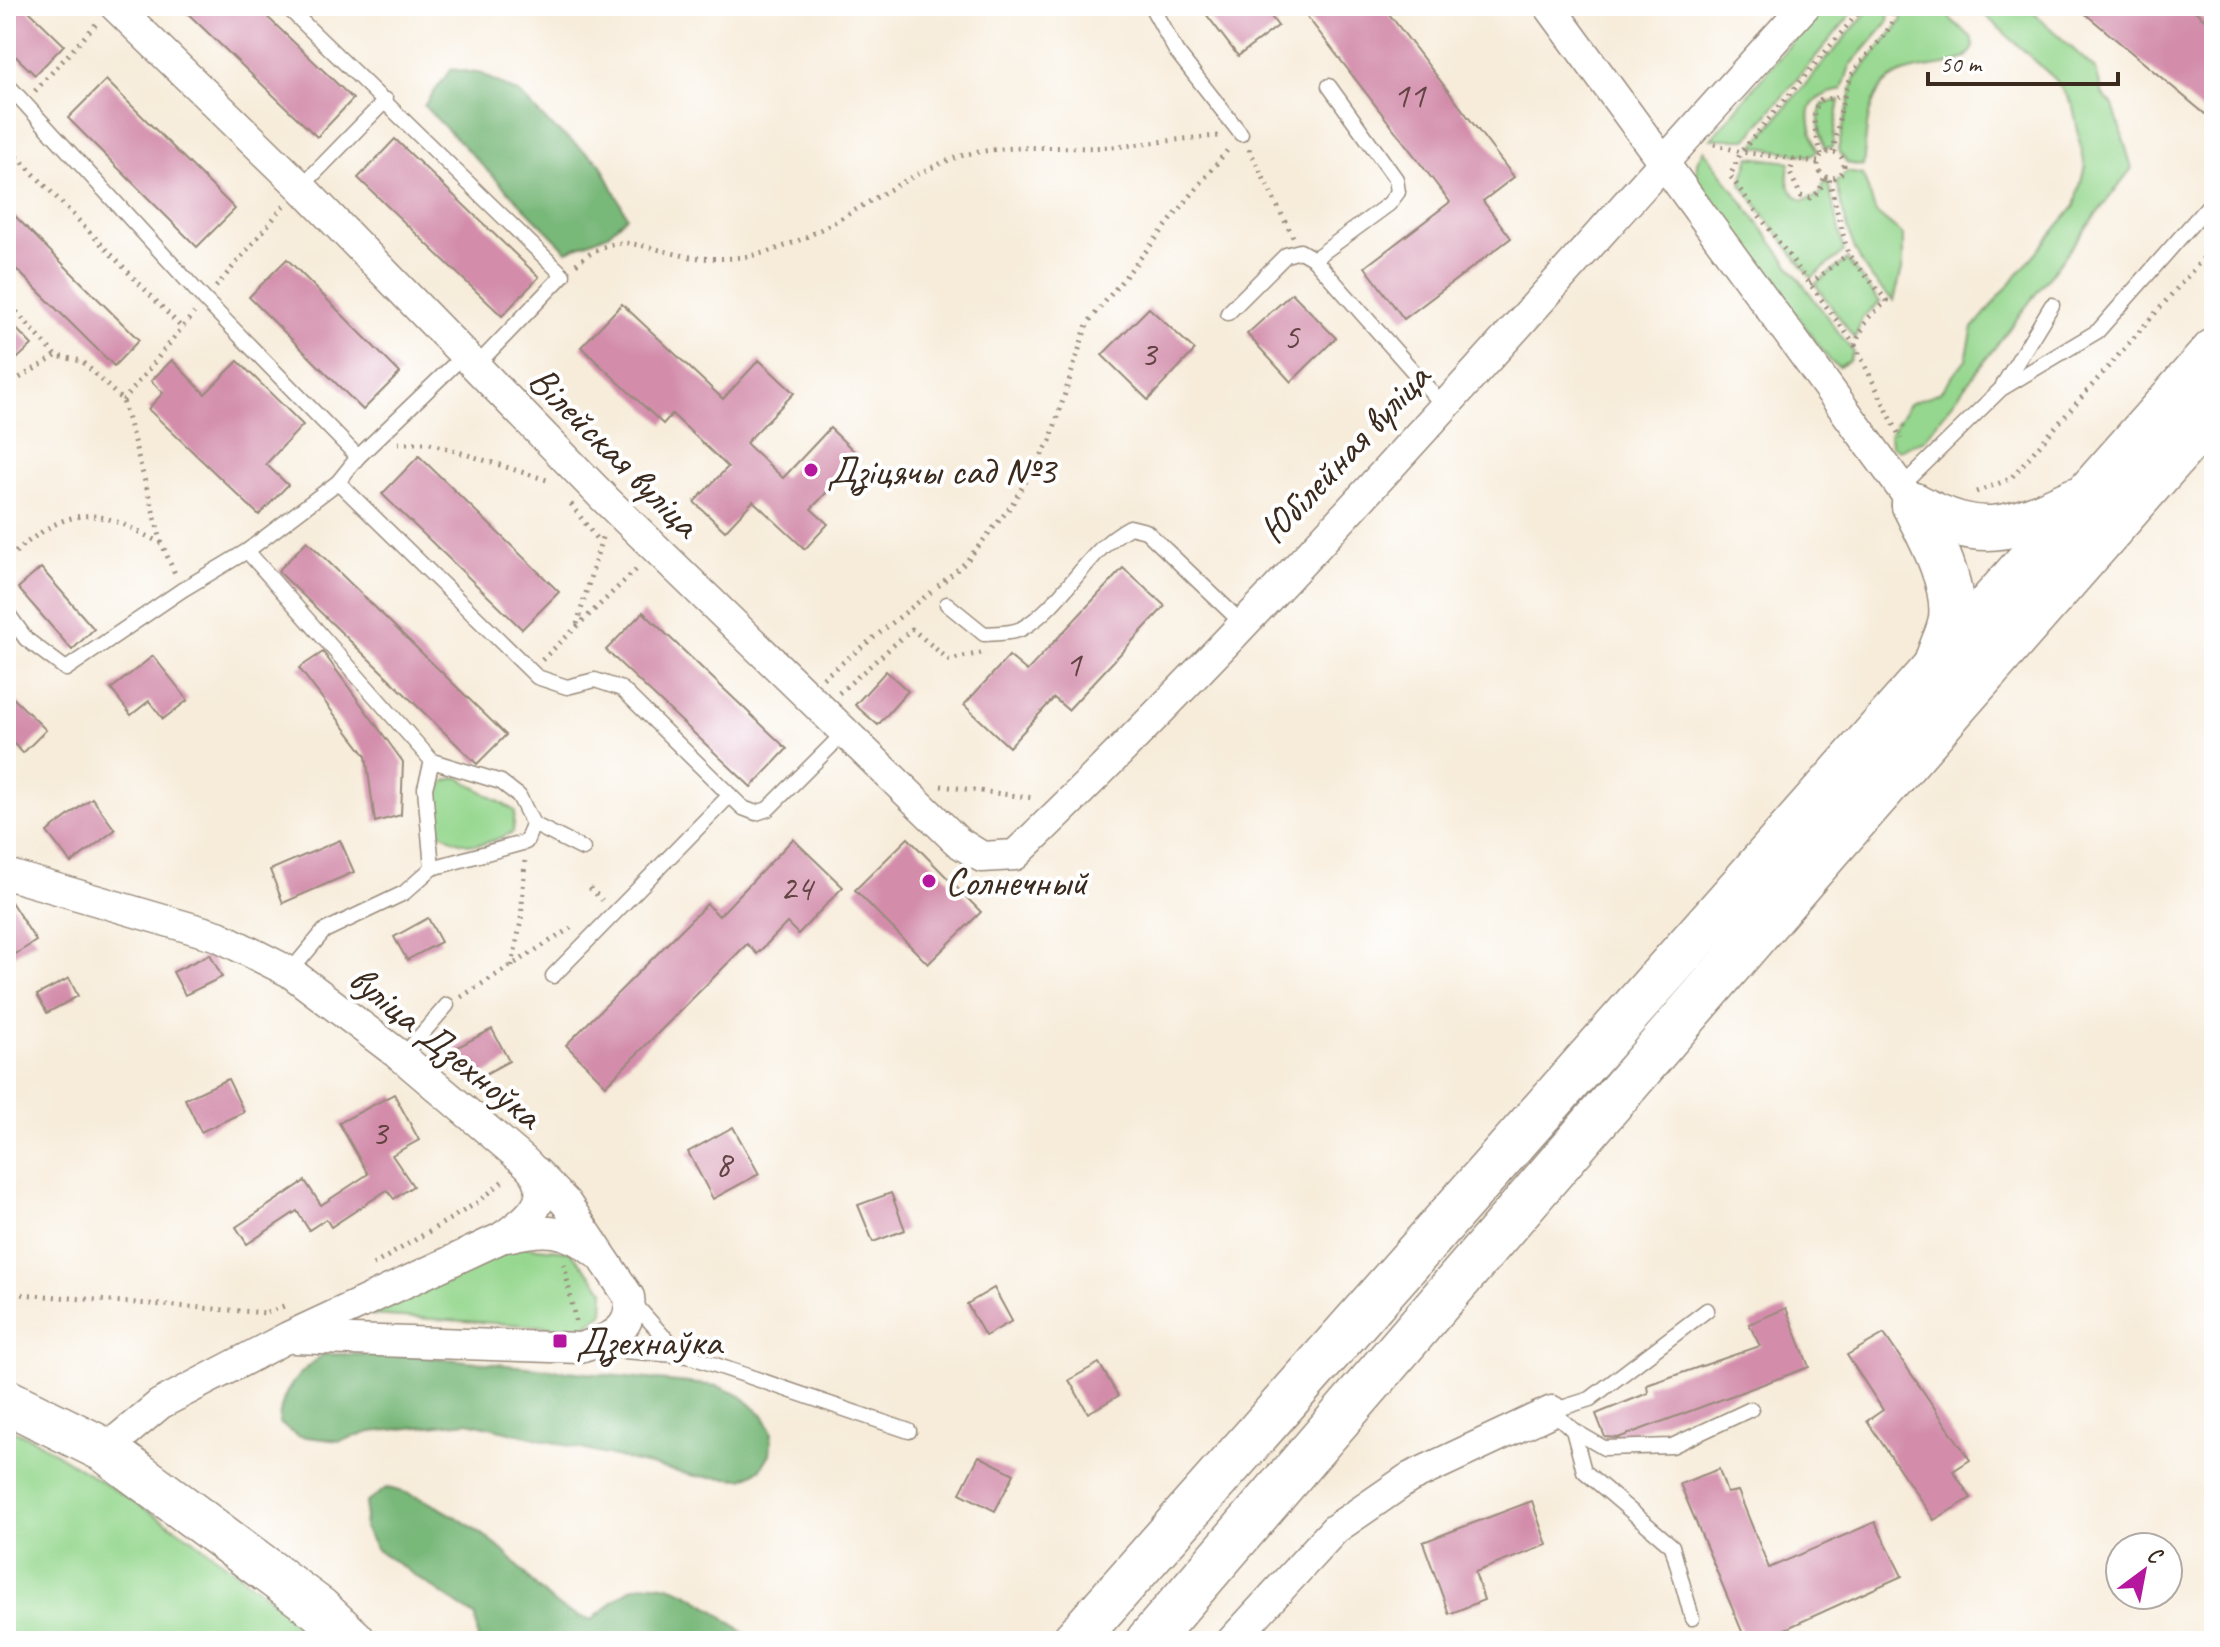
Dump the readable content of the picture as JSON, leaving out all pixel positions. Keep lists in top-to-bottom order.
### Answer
{
  "streets": {
    "street": ["Вілейская вуліца", "Юбілейная вуліца", "вуліца Дзехноўка"]
  },
  "crossings": [
    ["Вілейская вуліца", "Юбілейная вуліца"]
  ],
  "places": {
    "other": ["Дзіцячы сад №3", "Солнечный"],
    "transit": ["Дзехнаўка"]
  },
  "house_numbers": [
    "11",
    "5",
    "3",
    "1",
    "24",
    "3",
    "8"
  ],
  "scale_bar": "50 m",
  "north": "top right"
}
